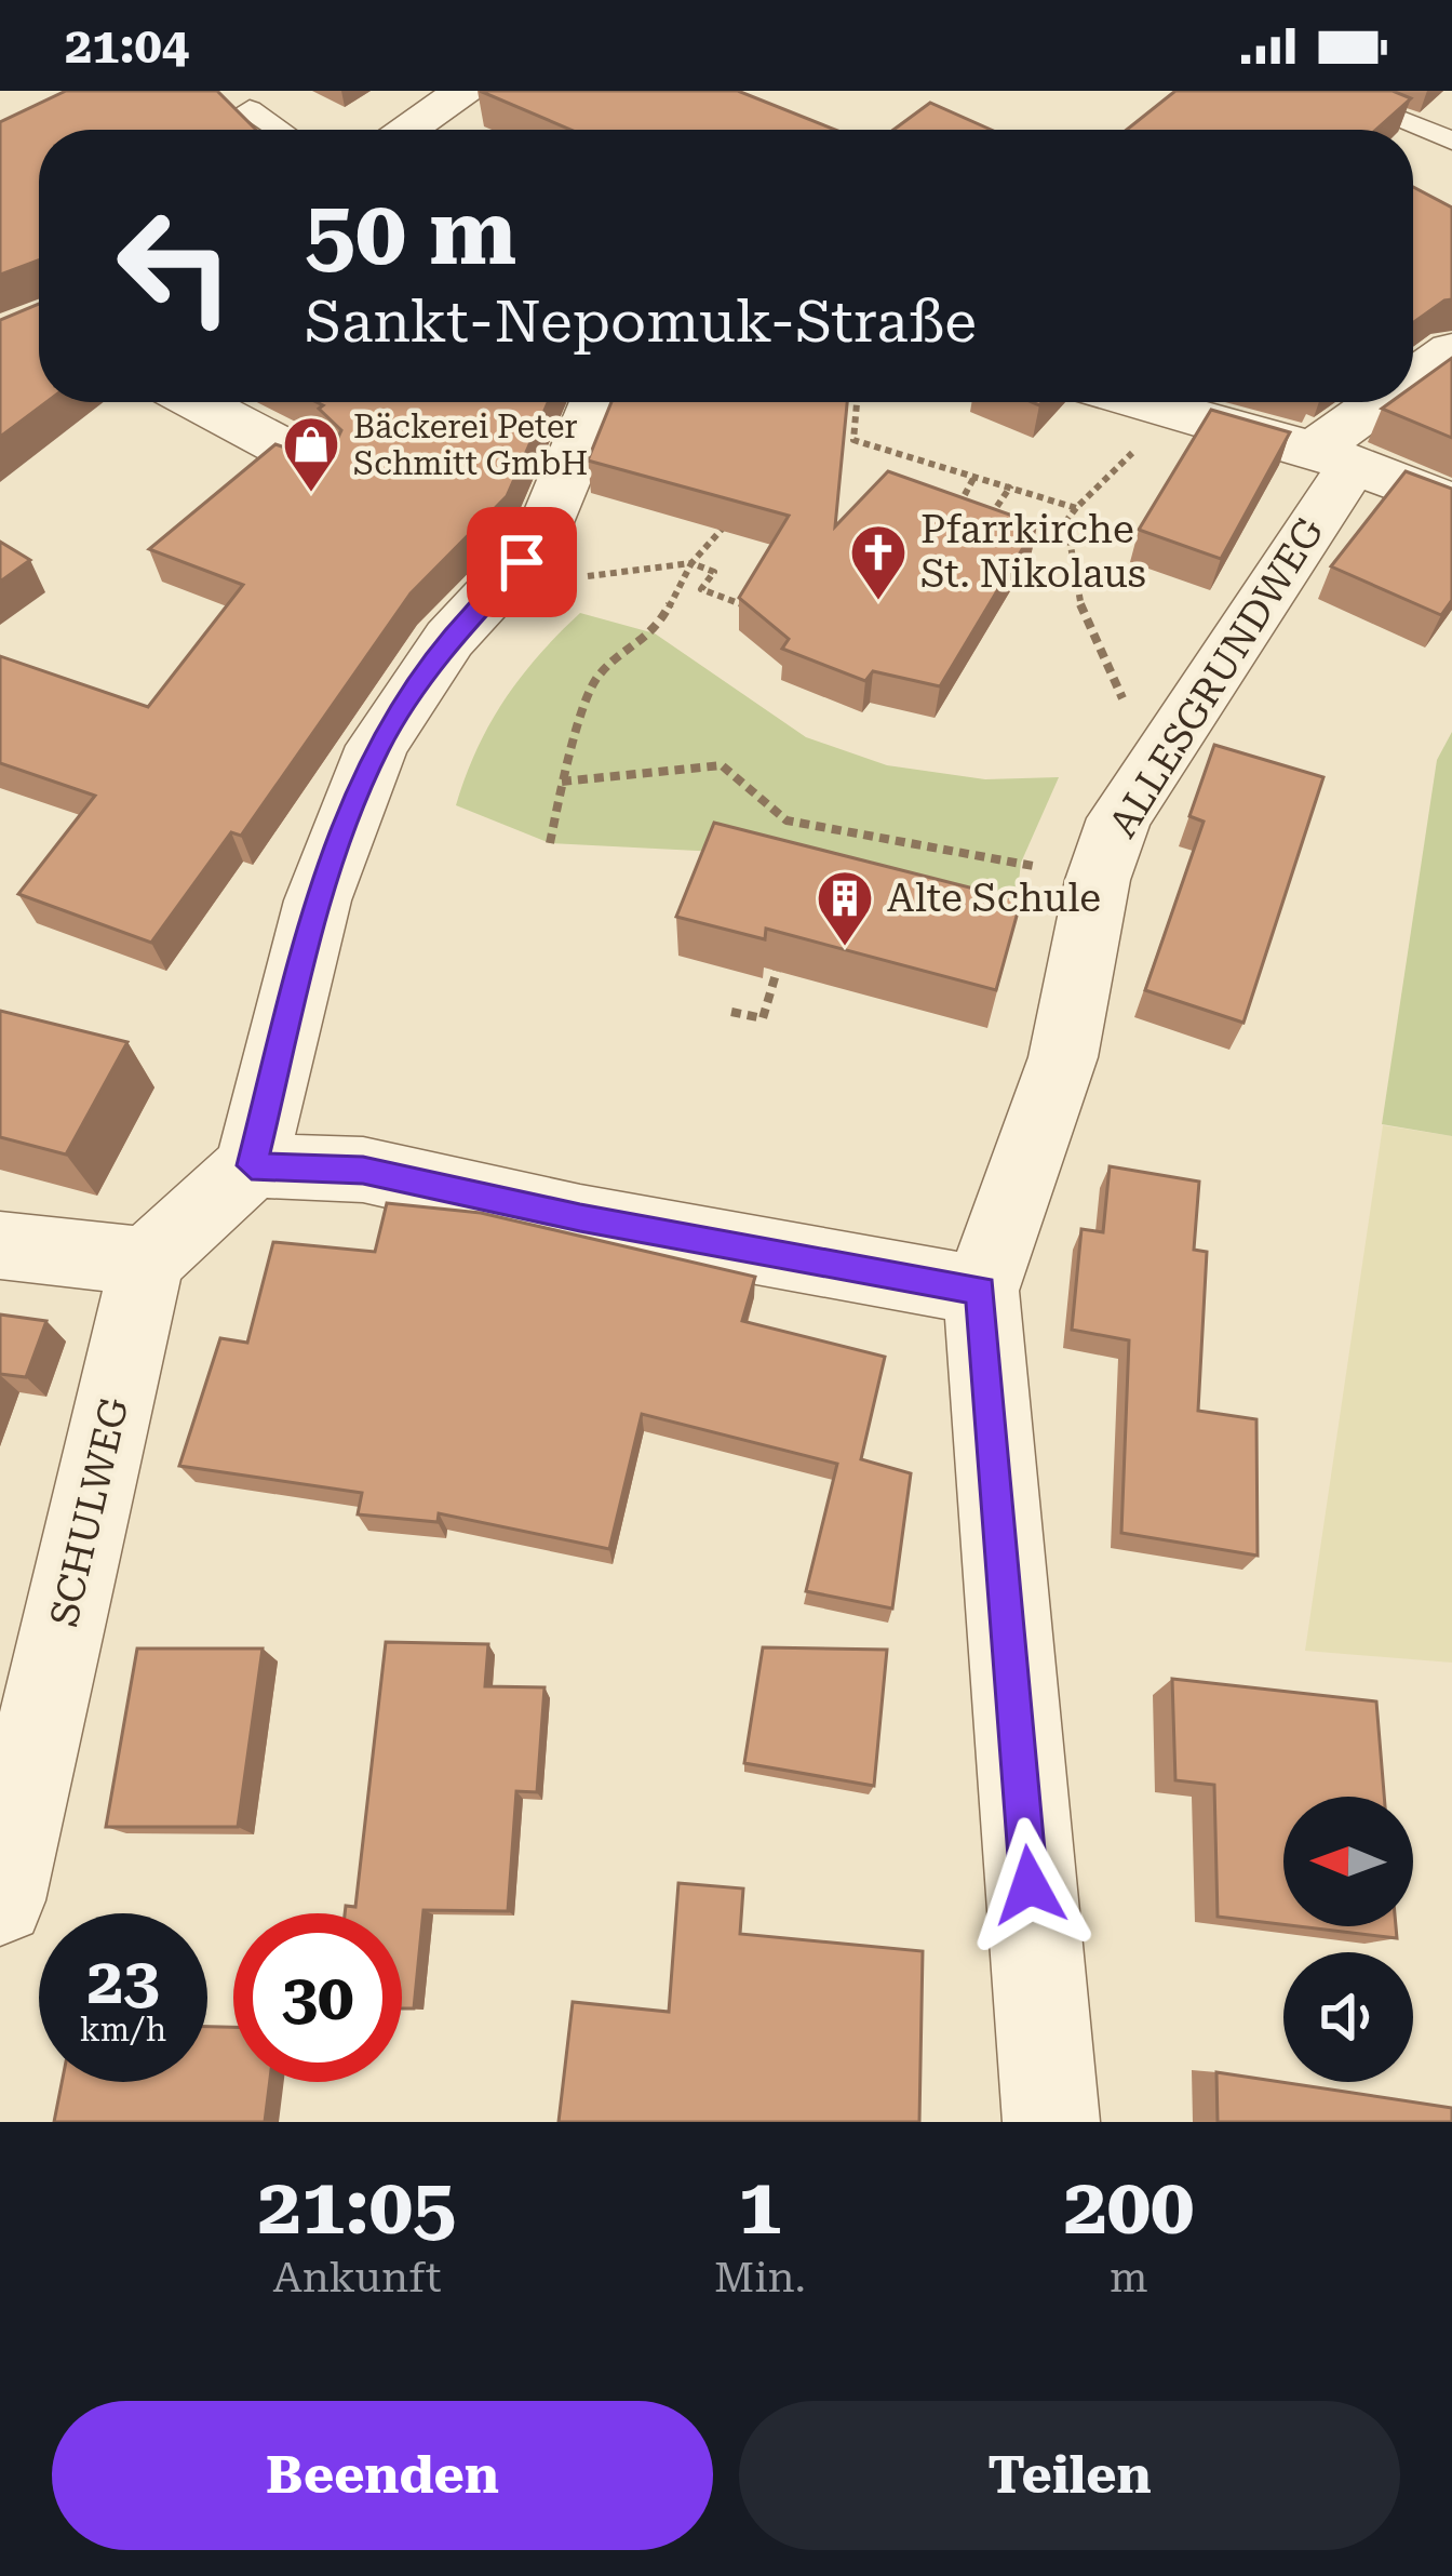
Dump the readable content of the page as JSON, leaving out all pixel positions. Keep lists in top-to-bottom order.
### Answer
{
  "streets": {
    "street": ["ALLESGRUNDWEG", "SCHULWEG"]
  },
  "places": {
    "shop": ["Bäckerei Peter Schmitt GmbH"],
    "church": ["Pfarrkirche St. Nikolaus"],
    "building": ["Alte Schule"]
  },
  "north": "left",
  "page": {
    "status": "21:04",
    "turn": ["50 m", "Sankt-Nepomuk-Straße"],
    "speed": "23 km/h",
    "limit": "30",
    "eta": [
      "21:05",
      "Ankunft",
      "1",
      "Min.",
      "200",
      "m"
    ],
    "buttons": ["Beenden", "Teilen"]
  }
}
